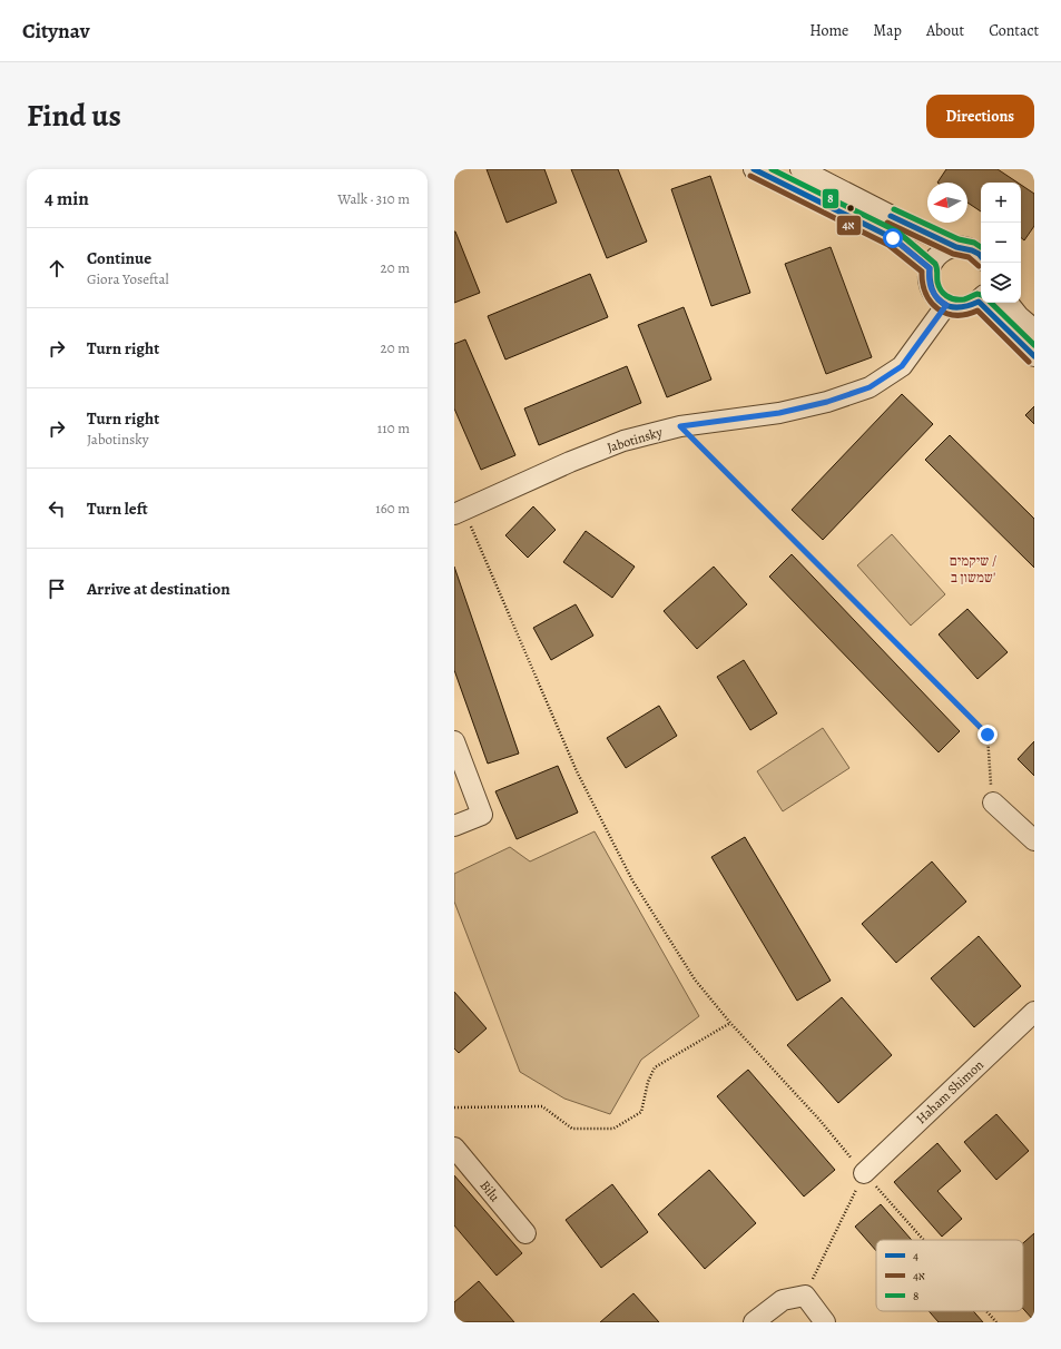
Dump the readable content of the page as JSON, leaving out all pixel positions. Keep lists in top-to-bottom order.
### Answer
{
  "streets": {
    "street": ["Jabotinsky", "Haham Shimon", "Bilu"]
  },
  "districts": ["שיקמים / שמשון ב'"],
  "lines": ["transit line 4", "transit line 8", "transit line 4א"],
  "legend": ["4", "4א", "8"],
  "north": "left",
  "page": {
    "header": "Citynav",
    "nav": [
      "Home",
      "Map",
      "About",
      "Contact"
    ],
    "title": "Find us",
    "buttons": "Directions",
    "heading": ["4 min", "Walk · 310 m"],
    "map_buttons": ["+", "−"],
    "list": [
      ["Continue", "Giora Yoseftal", "20 m"],
      ["Turn right", "20 m"],
      ["Turn right", "Jabotinsky", "110 m"],
      ["Turn left", "160 m"],
      "Arrive at destination"
    ]
  }
}
